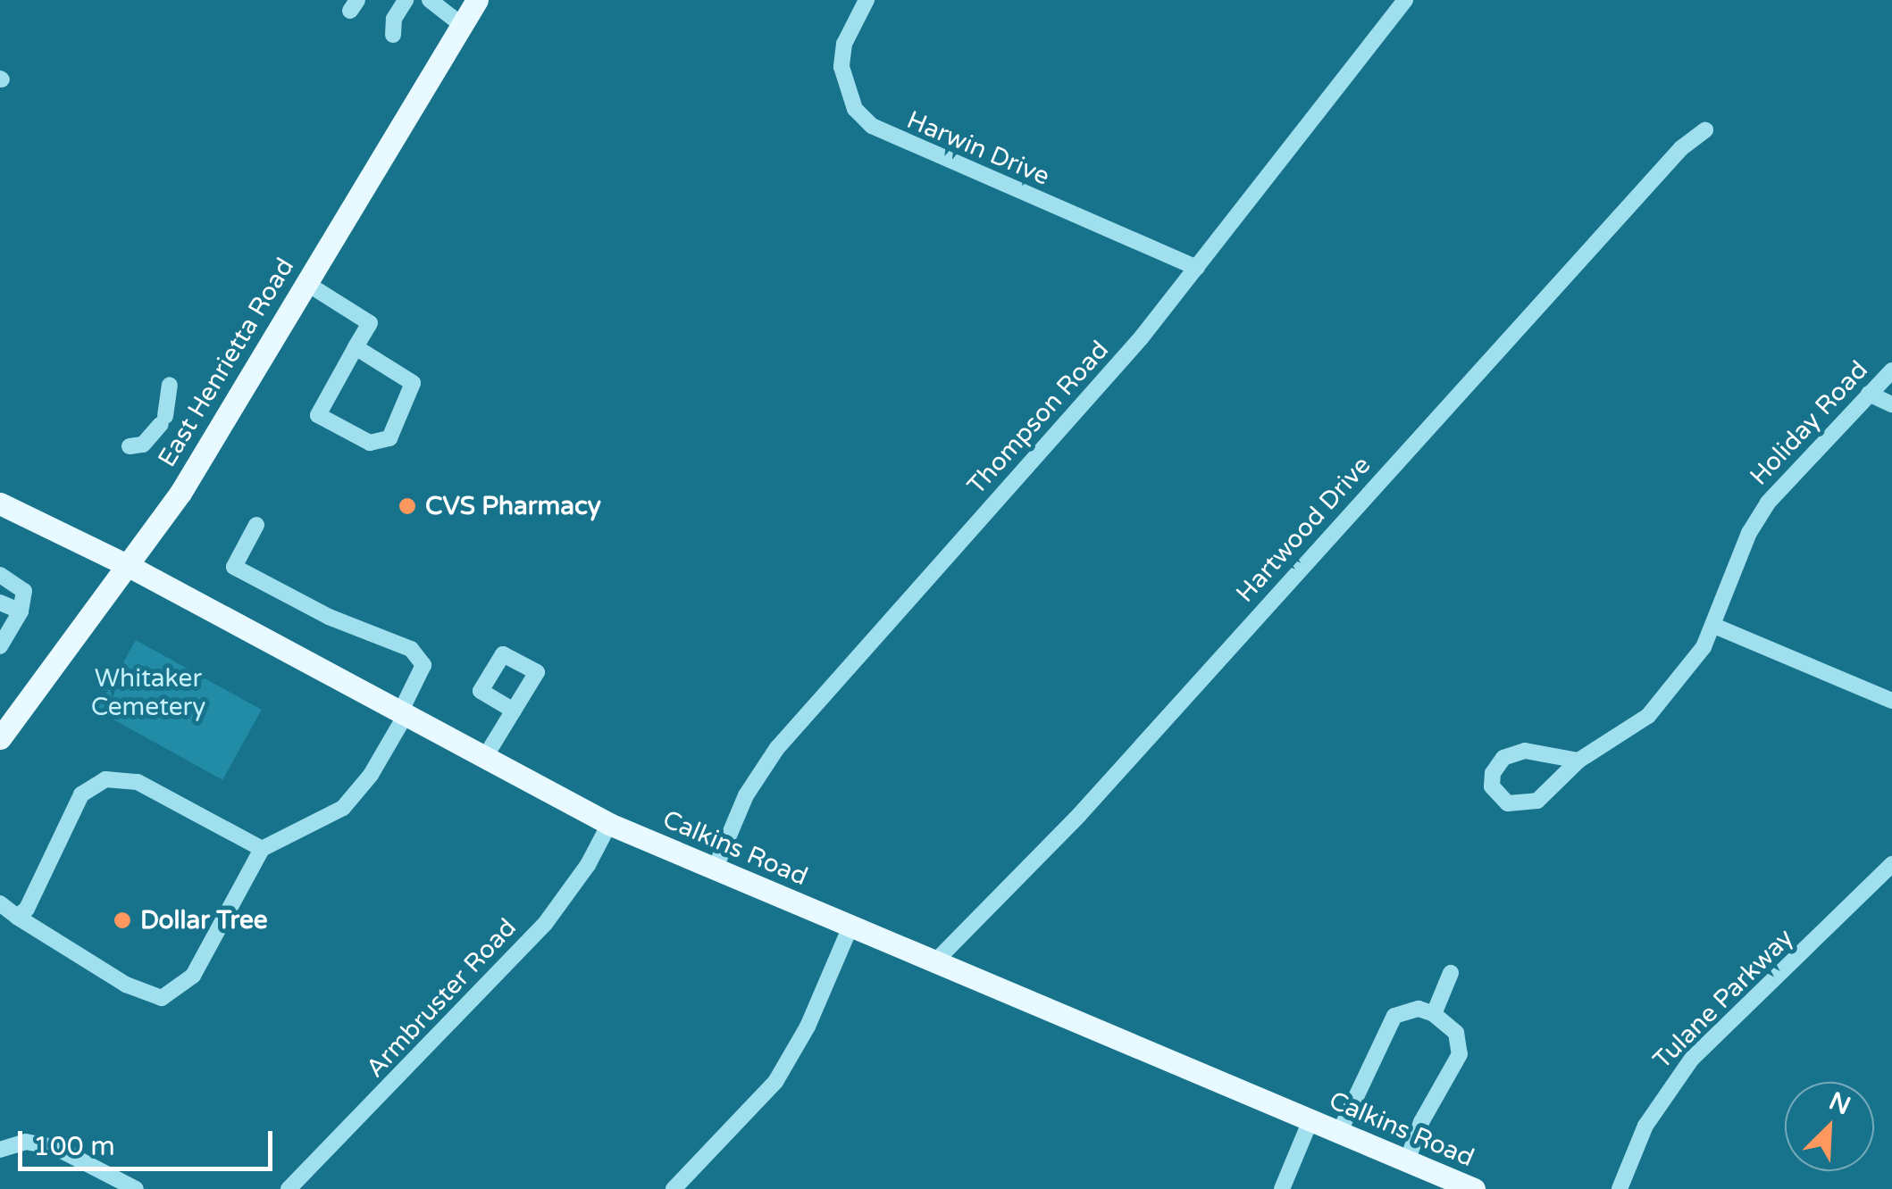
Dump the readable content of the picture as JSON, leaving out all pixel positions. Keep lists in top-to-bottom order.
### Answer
{
  "streets": {
    "main road": ["East Henrietta Road", "Calkins Road"],
    "street": [
      "Harwin Drive",
      "Thompson Road",
      "Holiday Road",
      "Hartwood Drive",
      "Armbruster Road",
      "Tulane Parkway"
    ]
  },
  "crossings": [
    ["Harwin Drive", "Thompson Road"],
    ["East Henrietta Road", "Calkins Road"],
    ["Thompson Road", "Calkins Road"],
    ["Hartwood Drive", "Calkins Road"],
    ["Calkins Road", "Armbruster Road"]
  ],
  "parks": ["Whitaker Cemetery"],
  "places": ["CVS Pharmacy", "Dollar Tree"],
  "scale_bar": "100 m",
  "north": "top right"
}
